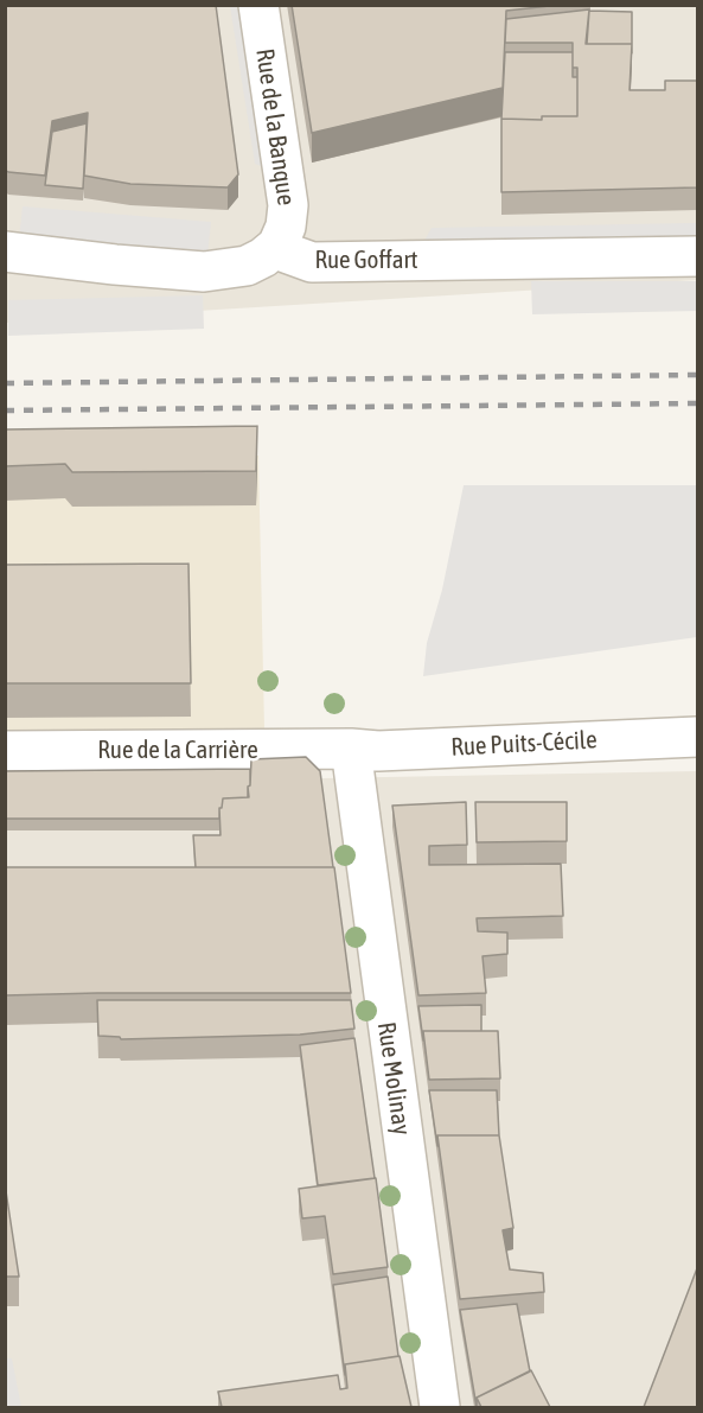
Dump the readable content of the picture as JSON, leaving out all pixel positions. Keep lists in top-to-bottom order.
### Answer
{
  "streets": {
    "street": [
      "Rue de la Banque",
      "Rue Goffart",
      "Rue Puits-Cécile",
      "Rue de la Carrière",
      "Rue Molinay"
    ]
  },
  "crossings": [
    ["Rue de la Banque", "Rue Goffart"],
    ["Rue Puits-Cécile", "Rue de la Carrière"],
    ["Rue Puits-Cécile", "Rue Molinay"],
    ["Rue de la Carrière", "Rue Molinay"]
  ]
}
